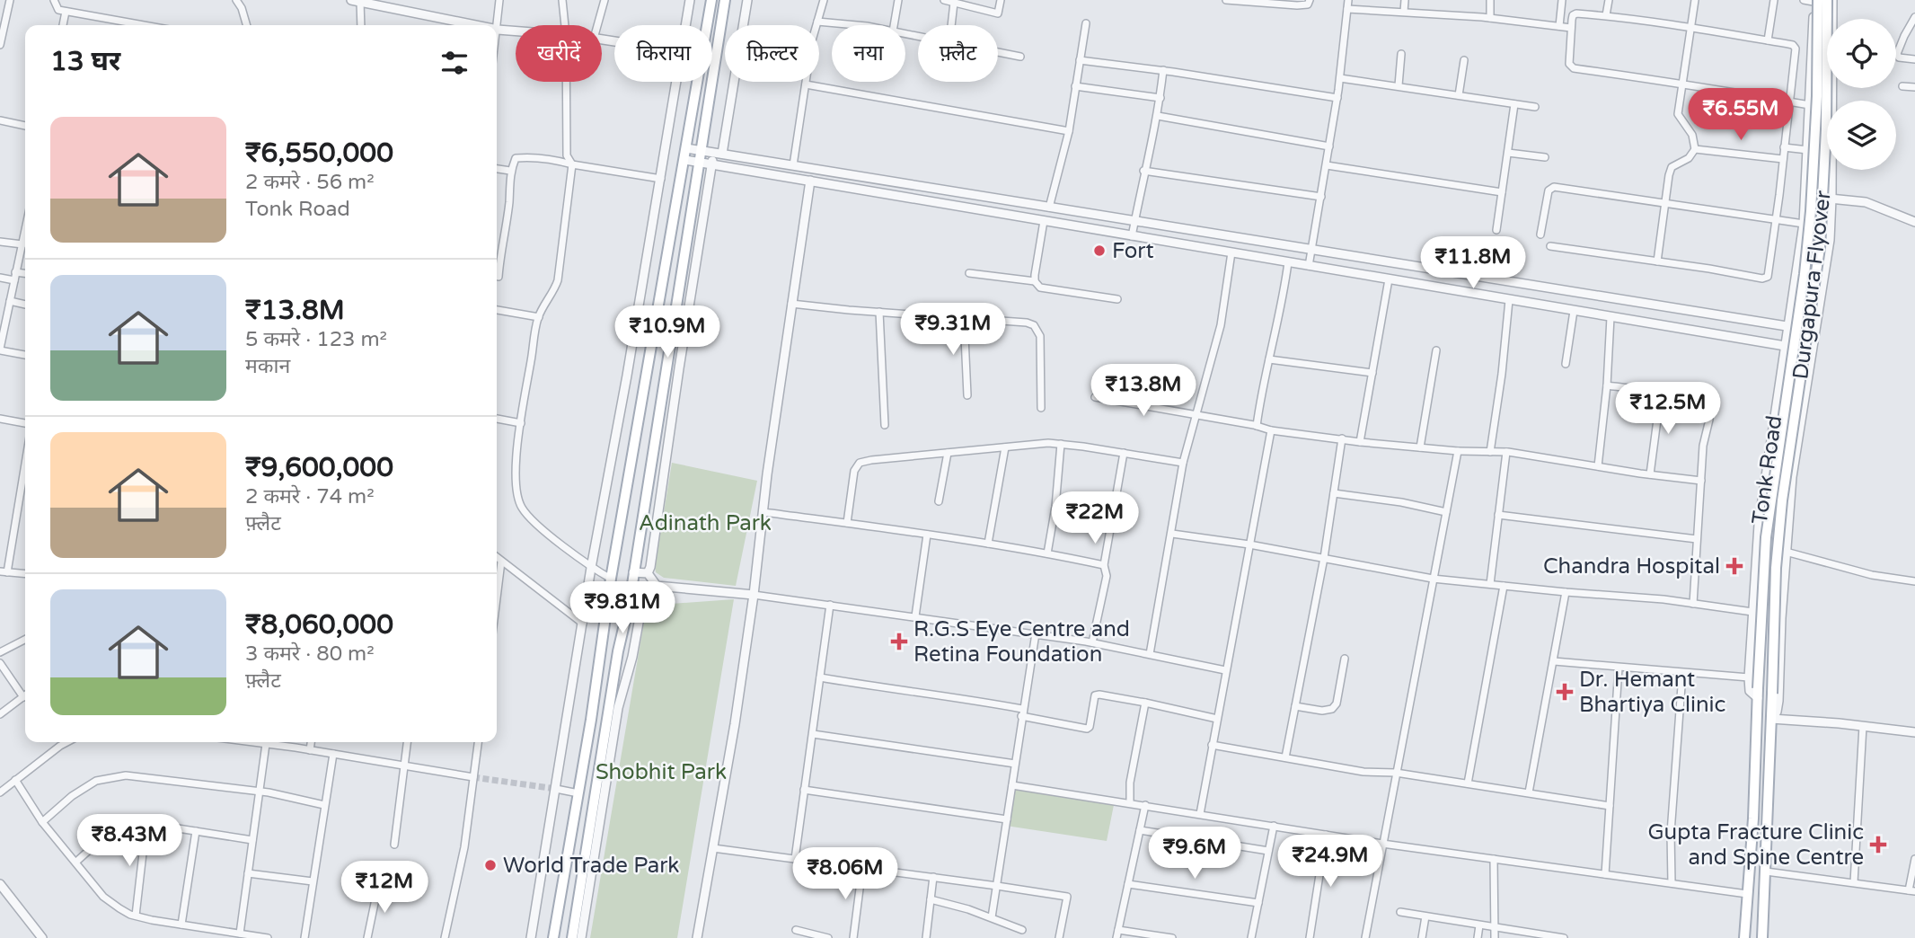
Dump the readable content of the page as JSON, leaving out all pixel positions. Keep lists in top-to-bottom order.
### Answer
{
  "streets": {
    "main road": ["Durgapura Flyover", "Tonk Road"]
  },
  "crossings": [
    ["Durgapura Flyover", "Tonk Road"]
  ],
  "parks": ["Adinath Park", "Shobhit Park"],
  "places": {
    "other": ["Fort", "World Trade Park"],
    "health": [
      "Chandra Hospital",
      "R.G.S Eye Centre and Retina Foundation",
      "Dr. Hemant Bhartiya Clinic",
      "Gupta Fracture Clinic and Spine Centre"
    ]
  },
  "page": {
    "chip": [
      "खरीदें",
      "किराया",
      "फ़िल्टर",
      "नया",
      "फ़्लैट"
    ],
    "heading": "13 घर",
    "price": [
      "₹6.55M",
      "₹11.8M",
      "₹9.31M",
      "₹10.9M",
      "₹13.8M",
      "₹12.5M",
      "₹22M",
      "₹9.81M",
      "₹8.43M",
      "₹9.6M",
      "₹24.9M",
      "₹8.06M",
      "₹12M"
    ],
    "list": [
      {
        "name": "₹6,550,000",
        "note": "2 कमरे · 56 m² · Tonk Road"
      },
      {
        "name": "₹13.8M",
        "note": "5 कमरे · 123 m² · मकान"
      },
      {
        "name": "₹9,600,000",
        "note": "2 कमरे · 74 m² · फ़्लैट"
      },
      {
        "name": "₹8,060,000",
        "note": "3 कमरे · 80 m² · फ़्लैट"
      }
    ]
  }
}
